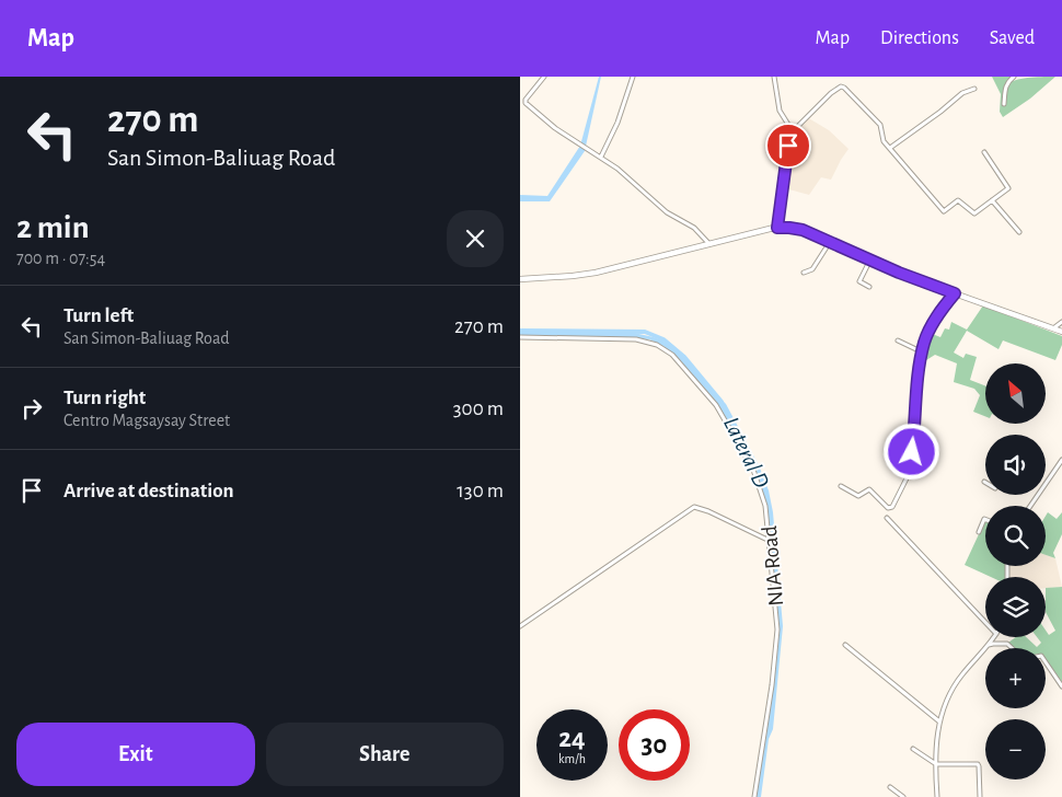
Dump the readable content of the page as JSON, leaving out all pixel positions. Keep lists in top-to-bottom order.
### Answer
{
  "streets": {
    "street": ["NIA Road"]
  },
  "water": ["Lateral D"],
  "north": "top left",
  "page": {
    "header": "Map",
    "nav": ["Map", "Directions", "Saved"],
    "turn": ["270 m", "San Simon-Baliuag Road"],
    "heading": ["2 min", "700 m · 07:54"],
    "list": [
      {
        "name": "Turn left",
        "note": "San Simon-Baliuag Road",
        "value": "270 m"
      },
      {
        "name": "Turn right",
        "note": "Centro Magsaysay Street",
        "value": "300 m"
      },
      {
        "name": "Arrive at destination",
        "value": "130 m"
      }
    ],
    "map_buttons": ["+", "−"],
    "speed": "24 km/h",
    "limit": "30",
    "buttons": ["Exit", "Share"]
  }
}
